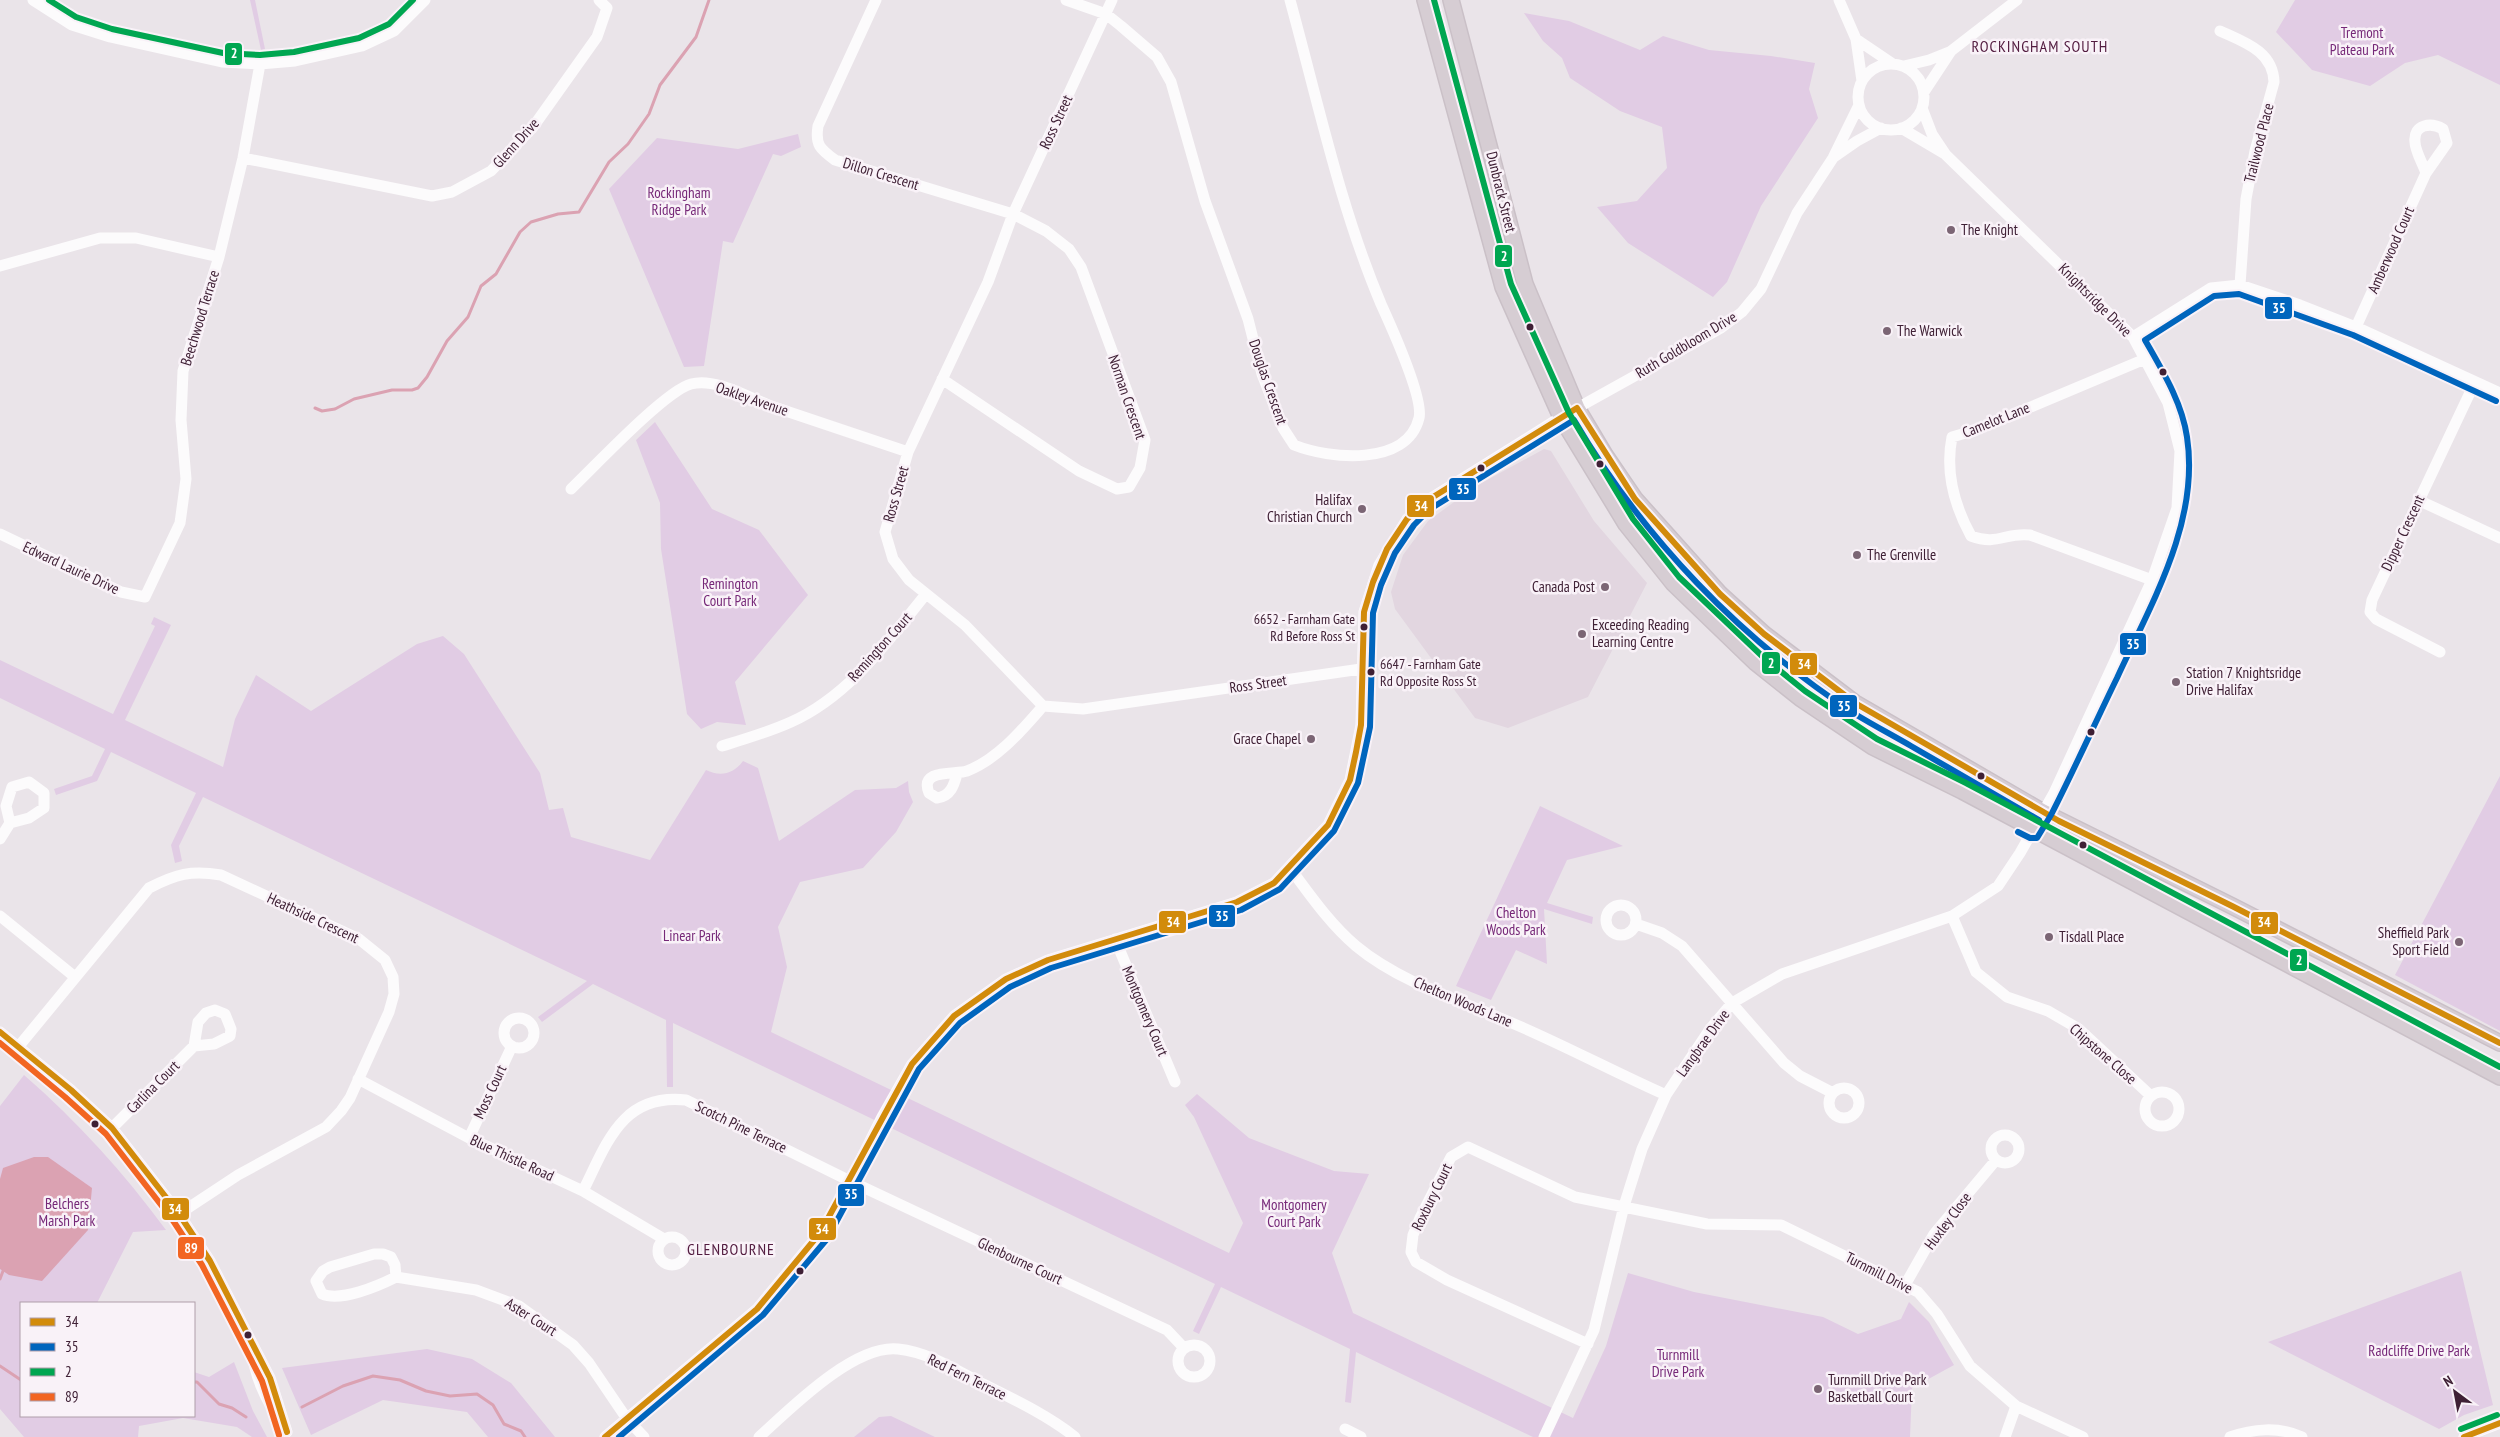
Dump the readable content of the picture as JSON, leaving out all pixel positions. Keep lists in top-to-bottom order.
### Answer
{
  "streets": {
    "main road": ["Dunbrack Street"],
    "street": [
      "Ross Street",
      "Glenn Drive",
      "Trailwood Place",
      "Dillon Crescent",
      "Amberwood Court",
      "Knightsridge Drive",
      "Beechwood Terrace",
      "Ruth Goldbloom Drive",
      "Douglas Crescent",
      "Norman Crescent",
      "Oakley Avenue",
      "Camelot Lane",
      "Dipper Crescent",
      "Edward Laurie Drive",
      "Remington Court",
      "Heathside Crescent",
      "Chelton Woods Lane",
      "Montgomery Court",
      "Langbrae Drive",
      "Chipstone Close",
      "Carlina Court",
      "Moss Court",
      "Scotch Pine Terrace",
      "Blue Thistle Road",
      "Roxbury Court",
      "Huxley Close",
      "Glenbourne Court",
      "Turnmill Drive",
      "Aster Court",
      "Red Fern Terrace"
    ]
  },
  "crossings": [
    ["Ross Street", "Dillon Crescent"],
    ["Ross Street", "Ruth Goldbloom Drive"],
    ["Ross Street", "Douglas Crescent"],
    ["Ross Street", "Norman Crescent"],
    ["Ross Street", "Oakley Avenue"],
    ["Ross Street", "Remington Court"],
    ["Glenn Drive", "Beechwood Terrace"],
    ["Dillon Crescent", "Norman Crescent"],
    ["Dunbrack Street", "Knightsridge Drive"],
    ["Dunbrack Street", "Ruth Goldbloom Drive"],
    ["Dunbrack Street", "Langbrae Drive"],
    ["Knightsridge Drive", "Ruth Goldbloom Drive"],
    ["Knightsridge Drive", "Camelot Lane"],
    ["Knightsridge Drive", "Langbrae Drive"],
    ["Beechwood Terrace", "Edward Laurie Drive"],
    ["Ruth Goldbloom Drive", "Chelton Woods Lane"],
    ["Ruth Goldbloom Drive", "Montgomery Court"],
    ["Ruth Goldbloom Drive", "Scotch Pine Terrace"],
    ["Ruth Goldbloom Drive", "Glenbourne Court"],
    ["Ruth Goldbloom Drive", "Aster Court"],
    ["Heathside Crescent", "Blue Thistle Road"],
    ["Chelton Woods Lane", "Langbrae Drive"],
    ["Langbrae Drive", "Chipstone Close"],
    ["Langbrae Drive", "Roxbury Court"],
    ["Langbrae Drive", "Turnmill Drive"],
    ["Moss Court", "Blue Thistle Road"],
    ["Scotch Pine Terrace", "Blue Thistle Road"],
    ["Scotch Pine Terrace", "Glenbourne Court"],
    ["Roxbury Court", "Turnmill Drive"],
    ["Huxley Close", "Turnmill Drive"]
  ],
  "districts": ["ROCKINGHAM SOUTH", "GLENBOURNE"],
  "parks": [
    "Tremont Plateau Park",
    "Rockingham Ridge Park",
    "Remington Court Park",
    "Chelton Woods Park",
    "Linear Park",
    "Belchers Marsh Park",
    "Montgomery Court Park",
    "Radcliffe Drive Park",
    "Turnmill Drive Park"
  ],
  "places": [
    "The Knight",
    "The Warwick",
    "Halifax Christian Church",
    "The Grenville",
    "Canada Post",
    "6652 - Farnham Gate Rd Before Ross St",
    "Exceeding Reading Learning Centre",
    "6647 - Farnham Gate Rd Opposite Ross St",
    "Station 7 Knightsridge Drive Halifax",
    "Grace Chapel",
    "Tisdall Place",
    "Sheffield Park Sport Field",
    "Turnmill Drive Park Basketball Court"
  ],
  "lines": [
    "transit line 2",
    "transit line 35",
    "transit line 34",
    "transit line 89"
  ],
  "legend": [
    "34",
    "35",
    "2",
    "89"
  ],
  "north": "top left"
}
